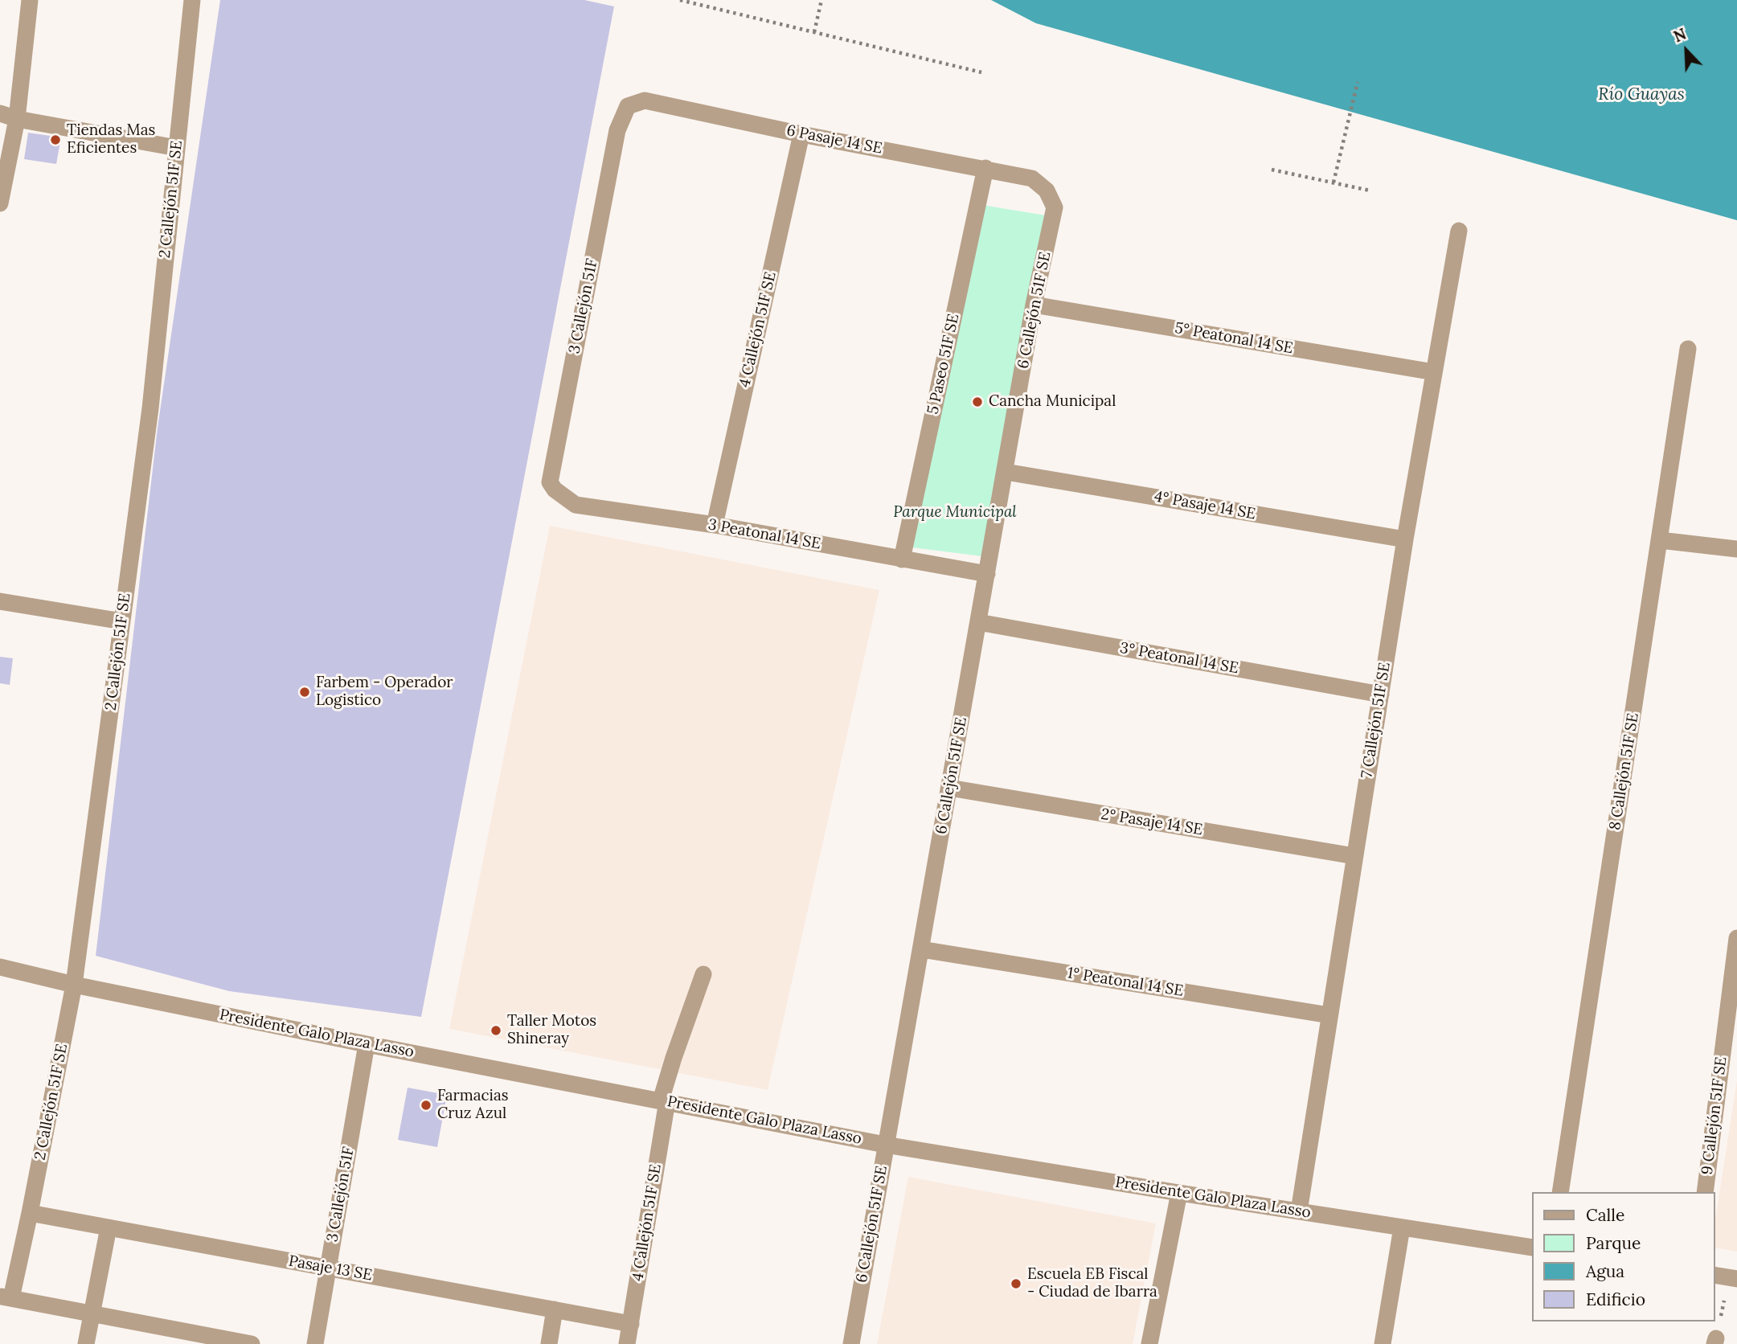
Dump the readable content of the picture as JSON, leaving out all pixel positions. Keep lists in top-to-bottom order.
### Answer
{
  "streets": {
    "street": [
      "6 Pasaje 14 SE",
      "2 Callejón 51F SE",
      "3 Callejón 51F",
      "6 Callejón 51F SE",
      "4 Callejón 51F SE",
      "5° Peatonal 14 SE",
      "5 Paseo 51F SE",
      "4° Pasaje 14 SE",
      "3 Peatonal 14 SE",
      "3° Peatonal 14 SE",
      "7 Callejón 51F SE",
      "8 Callejón 51F SE",
      "2° Pasaje 14 SE",
      "1° Peatonal 14 SE",
      "Presidente Galo Plaza Lasso",
      "9 Callejón 51F SE",
      "Pasaje 13 SE"
    ]
  },
  "crossings": [
    ["6 Pasaje 14 SE", "3 Callejón 51F"],
    ["6 Pasaje 14 SE", "6 Callejón 51F SE"],
    ["6 Pasaje 14 SE", "4 Callejón 51F SE"],
    ["6 Pasaje 14 SE", "5 Paseo 51F SE"],
    ["2 Callejón 51F SE", "Presidente Galo Plaza Lasso"],
    ["2 Callejón 51F SE", "Pasaje 13 SE"],
    ["3 Callejón 51F", "3 Peatonal 14 SE"],
    ["3 Callejón 51F", "Presidente Galo Plaza Lasso"],
    ["3 Callejón 51F", "Pasaje 13 SE"],
    ["6 Callejón 51F SE", "5° Peatonal 14 SE"],
    ["6 Callejón 51F SE", "4° Pasaje 14 SE"],
    ["6 Callejón 51F SE", "3 Peatonal 14 SE"],
    ["6 Callejón 51F SE", "3° Peatonal 14 SE"],
    ["6 Callejón 51F SE", "2° Pasaje 14 SE"],
    ["6 Callejón 51F SE", "1° Peatonal 14 SE"],
    ["6 Callejón 51F SE", "Presidente Galo Plaza Lasso"],
    ["4 Callejón 51F SE", "3 Peatonal 14 SE"],
    ["4 Callejón 51F SE", "Presidente Galo Plaza Lasso"],
    ["4 Callejón 51F SE", "Pasaje 13 SE"],
    ["5° Peatonal 14 SE", "7 Callejón 51F SE"],
    ["5 Paseo 51F SE", "3 Peatonal 14 SE"],
    ["4° Pasaje 14 SE", "7 Callejón 51F SE"],
    ["3° Peatonal 14 SE", "7 Callejón 51F SE"],
    ["7 Callejón 51F SE", "2° Pasaje 14 SE"],
    ["7 Callejón 51F SE", "1° Peatonal 14 SE"],
    ["7 Callejón 51F SE", "Presidente Galo Plaza Lasso"]
  ],
  "water": ["Río Guayas"],
  "parks": ["Parque Municipal"],
  "places": [
    "Tiendas Mas Eficientes",
    "Cancha Municipal",
    "Farbem - Operador Logistico",
    "Taller Motos Shineray",
    "Farmacias Cruz Azul",
    "Escuela EB Fiscal - Ciudad de Ibarra"
  ],
  "legend": [
    "Calle",
    "Parque",
    "Agua",
    "Edificio"
  ],
  "north": "top left"
}
